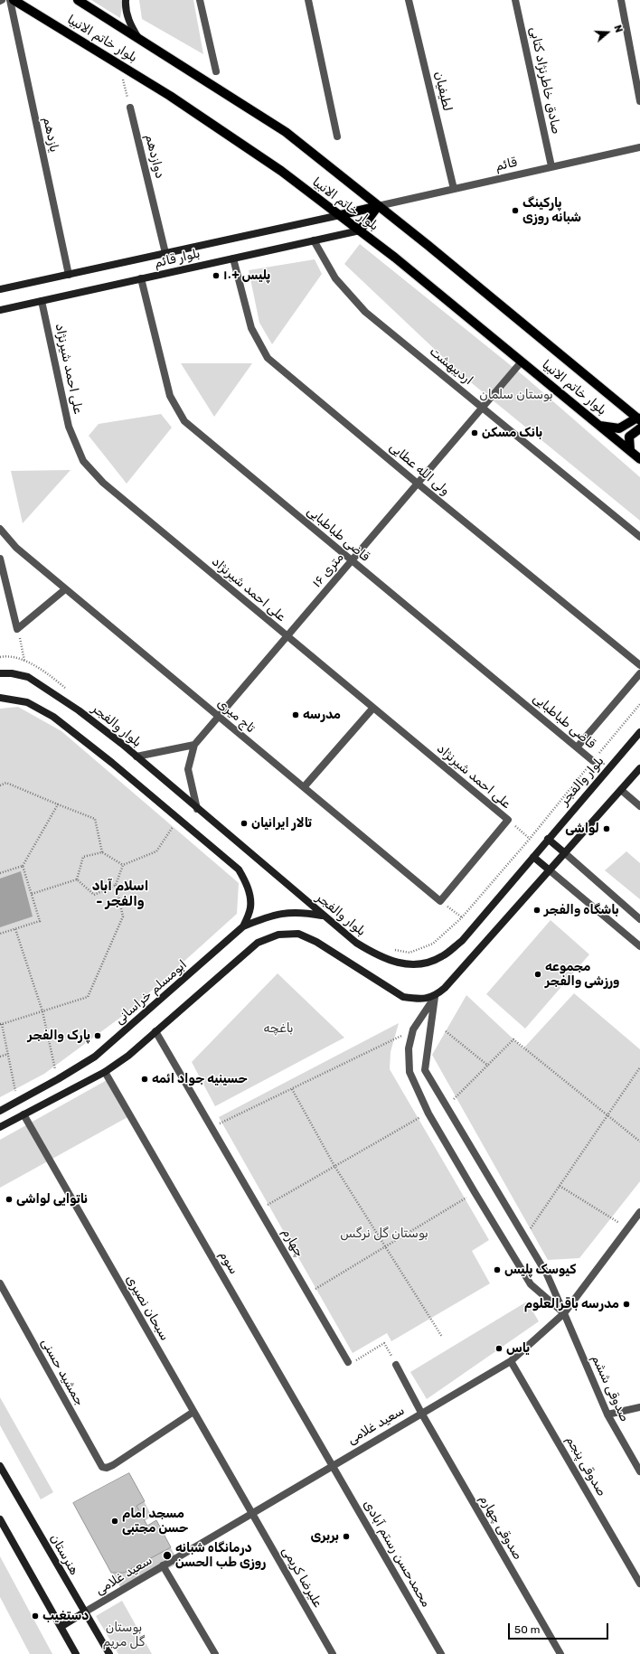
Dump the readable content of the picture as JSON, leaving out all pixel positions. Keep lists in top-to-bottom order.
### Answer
{
  "streets": {
    "main road": [
      "بلوار خاتم الانبیا",
      "بلوار قائم",
      "بلوار والفجر",
      "ابومسلم خراسانی",
      "هنرستان"
    ],
    "street": [
      "صادق خاطرنژاد کتابی",
      "لطیفیان",
      "یازدهم",
      "دوازدهم",
      "قائم",
      "اردیبهشت",
      "علی احمد شیرنژاد",
      "ولی الله عطایی",
      "قاضی طباطبایی",
      "۱۶ متری",
      "تاج میری",
      "چهارم",
      "سوم",
      "سبحان نصیری",
      "جمشید حسنی",
      "صدوقی ششم",
      "سعید غلامی",
      "صدوقی پنجم",
      "صدوقی چهارم",
      "محمدحسن رستم آبادی",
      "علیرضا کریمی"
    ]
  },
  "crossings": [
    ["بلوار خاتم الانبیا", "قائم"],
    ["بلوار خاتم الانبیا", "بلوار قائم"],
    ["بلوار خاتم الانبیا", "۱۶ متری"],
    ["صادق خاطرنژاد کتابی", "قائم"],
    ["لطیفیان", "قائم"],
    ["یازدهم", "بلوار قائم"],
    ["دوازدهم", "بلوار قائم"],
    ["بلوار قائم", "اردیبهشت"],
    ["بلوار قائم", "علی احمد شیرنژاد"],
    ["بلوار قائم", "ولی الله عطایی"],
    ["بلوار قائم", "قاضی طباطبایی"],
    ["اردیبهشت", "۱۶ متری"],
    ["علی احمد شیرنژاد", "۱۶ متری"],
    ["ولی الله عطایی", "۱۶ متری"],
    ["قاضی طباطبایی", "۱۶ متری"],
    ["۱۶ متری", "تاج میری"],
    ["بلوار والفجر", "ابومسلم خراسانی"],
    ["سوم", "سعید غلامی"],
    ["سوم", "محمدحسن رستم آبادی"],
    ["سبحان نصیری", "جمشید حسنی"],
    ["سبحان نصیری", "سعید غلامی"],
    ["سبحان نصیری", "علیرضا کریمی"],
    ["صدوقی ششم", "سعید غلامی"],
    ["سعید غلامی", "صدوقی پنجم"],
    ["سعید غلامی", "صدوقی چهارم"],
    ["سعید غلامی", "محمدحسن رستم آبادی"],
    ["سعید غلامی", "هنرستان"],
    ["سعید غلامی", "علیرضا کریمی"]
  ],
  "districts": ["اسلام آباد - والفجر"],
  "parks": [
    "بوستان سلمان",
    "باغچه",
    "بوستان گل نرگس",
    "بوستان گل مریم"
  ],
  "places": [
    "پارکینگ شبانه روزی",
    "پلیس +۱۰",
    "بانک مسکن",
    "مدرسه",
    "تالار ایرانیان",
    "لواشی",
    "باشگاه والفجر",
    "مجموعه ورزشی والفجر",
    "پارک والفجر",
    "حسینیه جواد ائمه",
    "ناتوایی لواشی",
    "کیوسک پلیس",
    "مدرسه باقرالعلوم",
    "یاس",
    "مسجد امام حسن مجتبی",
    "بربری",
    "درمانگاه شبانه روزی طب الحسن",
    "دستغیب"
  ],
  "scale_bar": "50 m",
  "north": "right"
}
